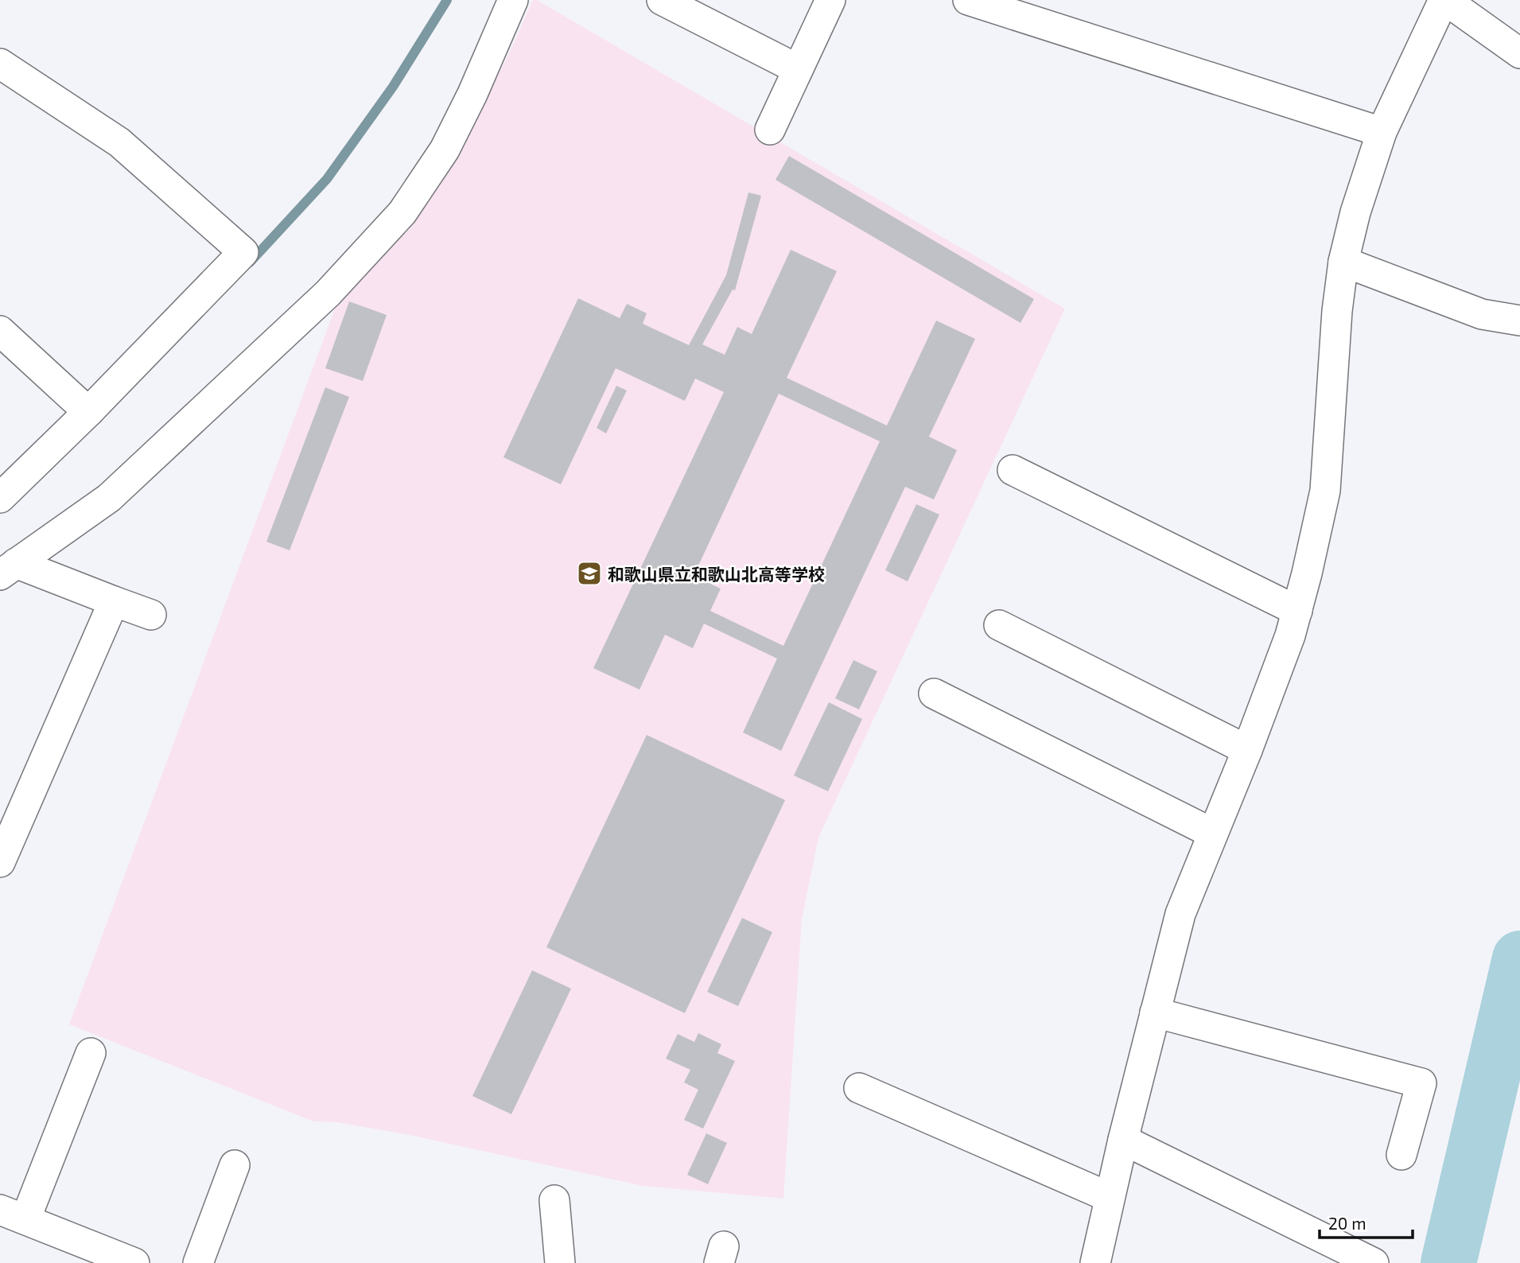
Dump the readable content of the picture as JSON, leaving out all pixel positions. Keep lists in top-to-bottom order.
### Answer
{
  "places": {
    "school or university": ["和歌山県立和歌山北高等学校"]
  },
  "scale_bar": "20 m"
}
